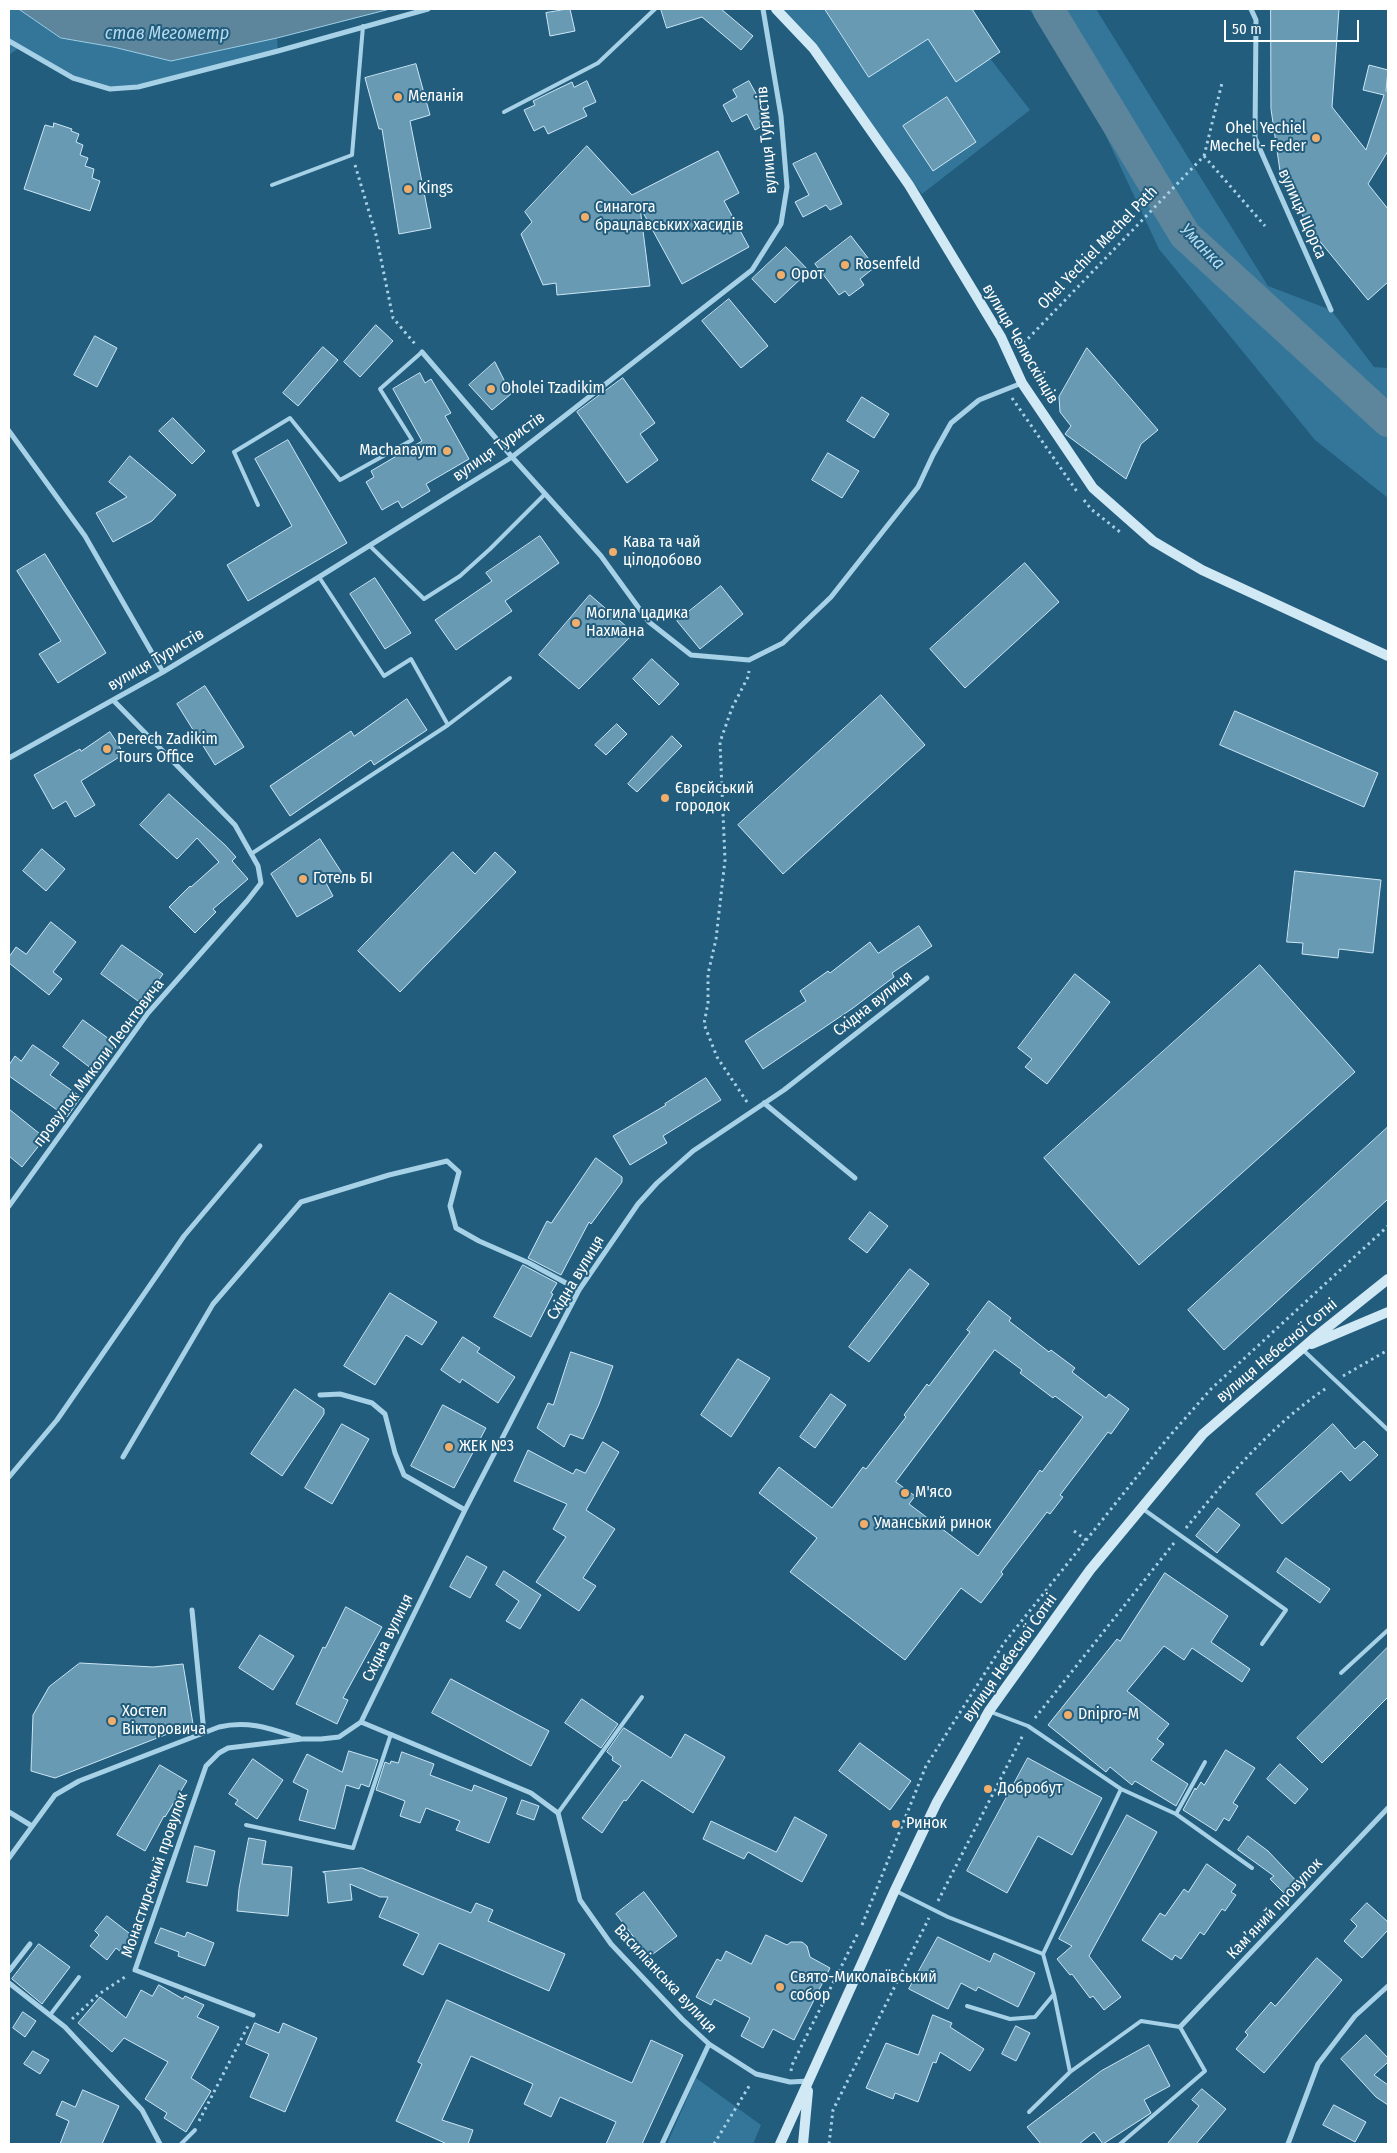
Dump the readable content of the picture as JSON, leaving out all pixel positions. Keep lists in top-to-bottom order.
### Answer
{
  "streets": {
    "main road": ["вулиця Челюскінців", "вулиця Небесної Сотні"],
    "street": [
      "вулиця Туристів",
      "вулиця Щорса",
      "Східна вулиця",
      "провулок Миколи Леонтовича",
      "Монастирський провулок",
      "Камʼяний провулок",
      "Василіанська вулиця"
    ],
    "path": ["Ohel Yechiel Mechel Path"]
  },
  "crossings": [
    ["Ohel Yechiel Mechel Path", "вулиця Челюскінців"],
    ["вулиця Небесної Сотні", "Василіанська вулиця"]
  ],
  "water": ["став Мегометр", "Уманка"],
  "places": [
    "Меланія",
    "Ohel Yechiel Mechel - Feder",
    "Kings",
    "Синагога брацлавських хасидів",
    "Rosenfeld",
    "Орот",
    "Oholei Tzadikim",
    "Machanaym",
    "Кава та чай цілодобово",
    "Могила цадика Нахмана",
    "Derech Zadikim Tours Office",
    "Єврєйський городок",
    "Готель БІ",
    "ЖЕК №3",
    "М'ясо",
    "Уманський ринок",
    "Dnipro-M",
    "Хостел Вікторовича",
    "Добробут",
    "Ринок",
    "Свято-Миколаївський собор"
  ],
  "scale_bar": "50 m"
}
